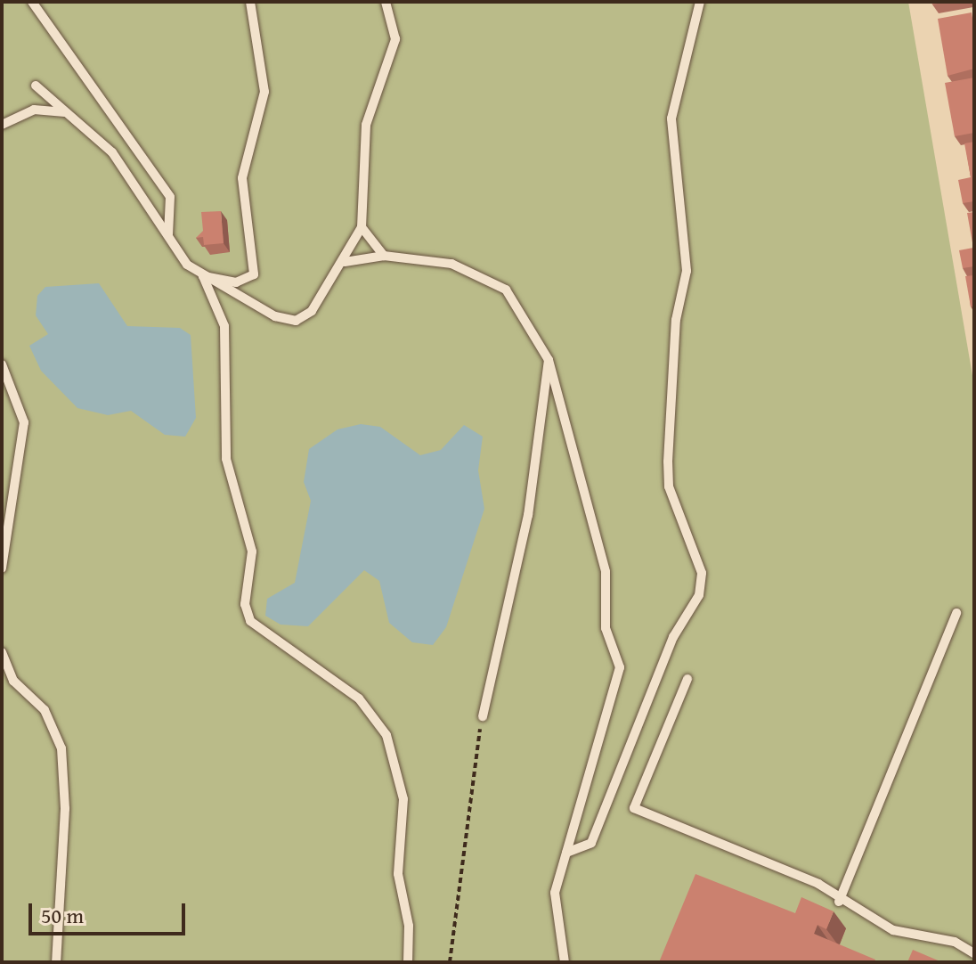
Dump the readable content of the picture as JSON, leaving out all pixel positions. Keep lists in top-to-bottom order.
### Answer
{
  "scale_bar": "50 m"
}
